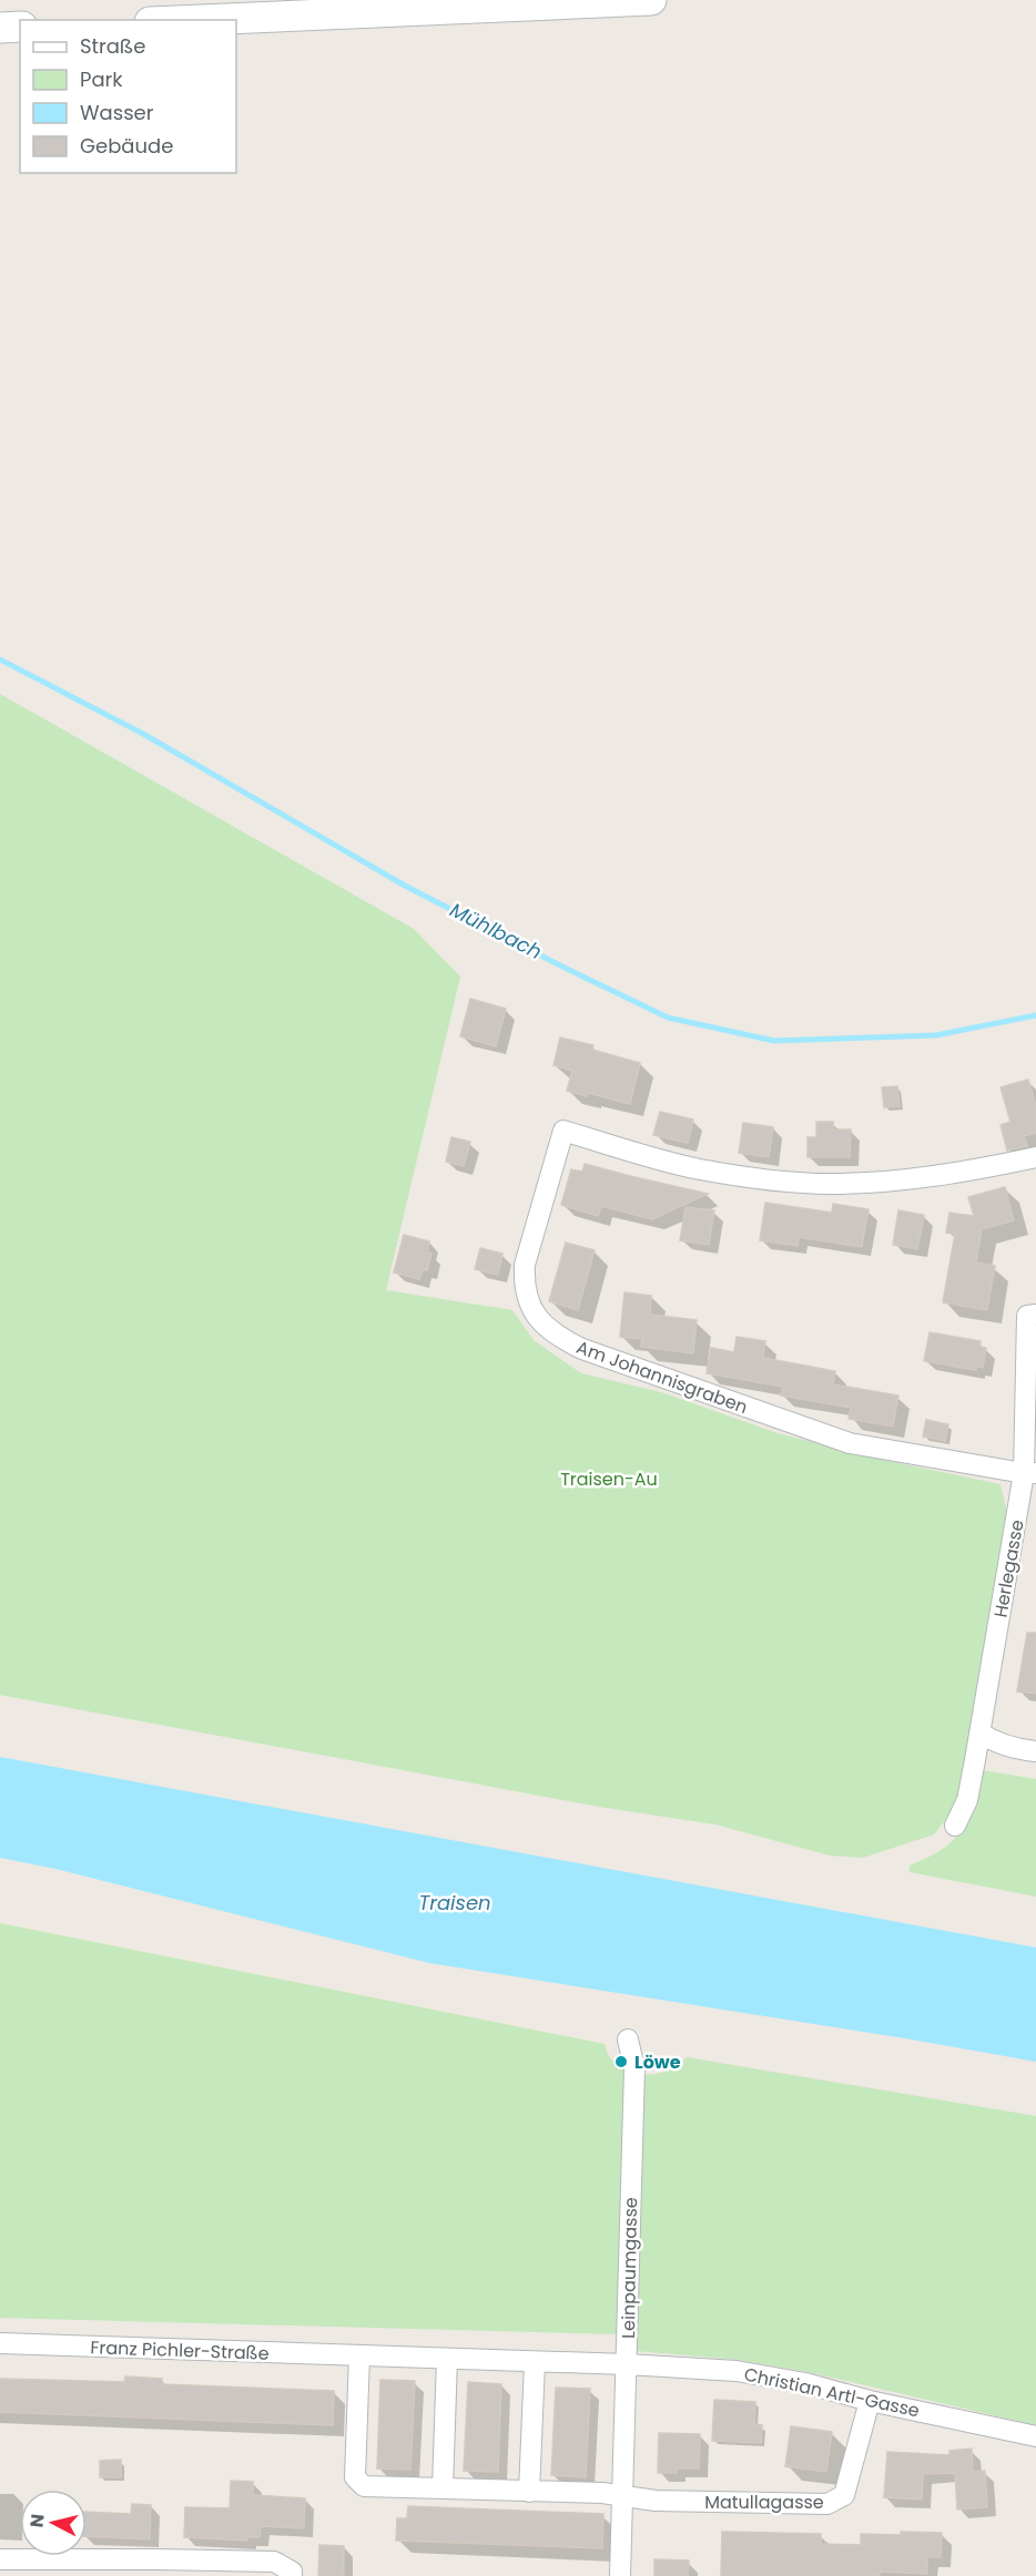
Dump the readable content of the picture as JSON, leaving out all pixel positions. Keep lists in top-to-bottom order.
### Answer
{
  "streets": {
    "street": [
      "Am Johannisgraben",
      "Herlegasse",
      "Leinpaumgasse",
      "Franz Pichler-Straße",
      "Christian Artl-Gasse",
      "Matullagasse"
    ]
  },
  "crossings": [
    ["Am Johannisgraben", "Herlegasse"],
    ["Leinpaumgasse", "Franz Pichler-Straße"],
    ["Leinpaumgasse", "Christian Artl-Gasse"],
    ["Leinpaumgasse", "Matullagasse"],
    ["Franz Pichler-Straße", "Christian Artl-Gasse"],
    ["Christian Artl-Gasse", "Matullagasse"]
  ],
  "water": ["Mühlbach", "Traisen"],
  "parks": ["Traisen-Au"],
  "places": ["Löwe"],
  "legend": [
    "Straße",
    "Park",
    "Wasser",
    "Gebäude"
  ],
  "north": "left"
}
